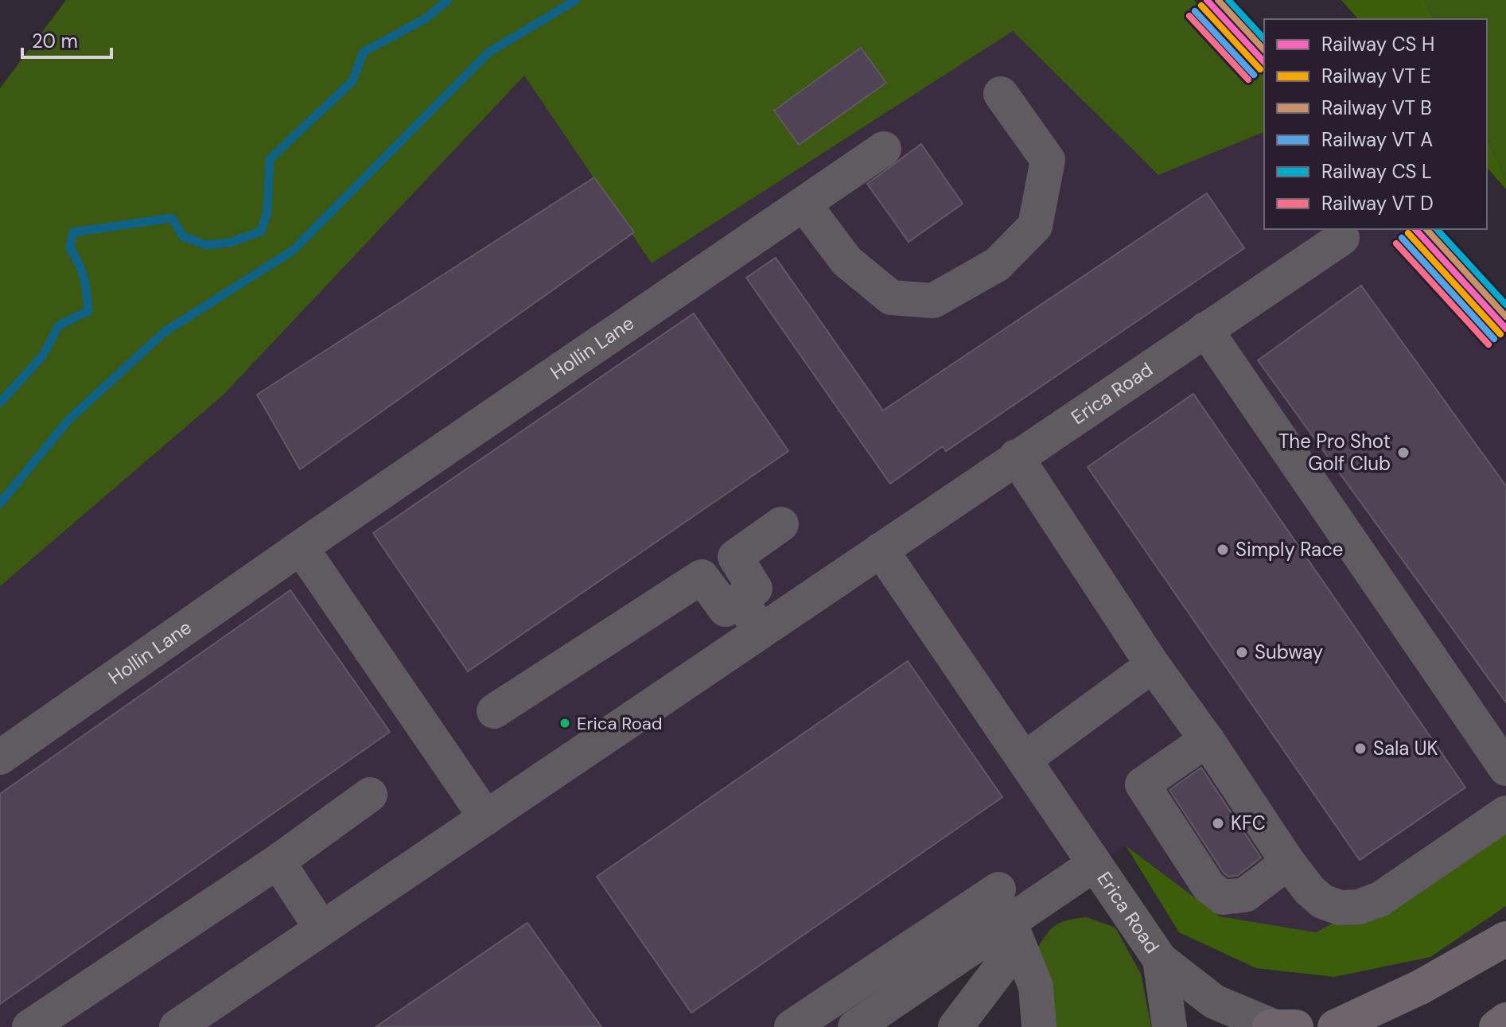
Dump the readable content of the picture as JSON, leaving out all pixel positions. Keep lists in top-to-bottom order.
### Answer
{
  "streets": {
    "street": ["Hollin Lane", "Erica Road"]
  },
  "places": [
    "The Pro Shot Golf Club",
    "Simply Race",
    "Subway",
    "Erica Road",
    "Sala UK",
    "KFC"
  ],
  "legend": [
    "Railway CS H",
    "Railway VT E",
    "Railway VT B",
    "Railway VT A",
    "Railway CS L",
    "Railway VT D"
  ],
  "scale_bar": "20 m"
}
